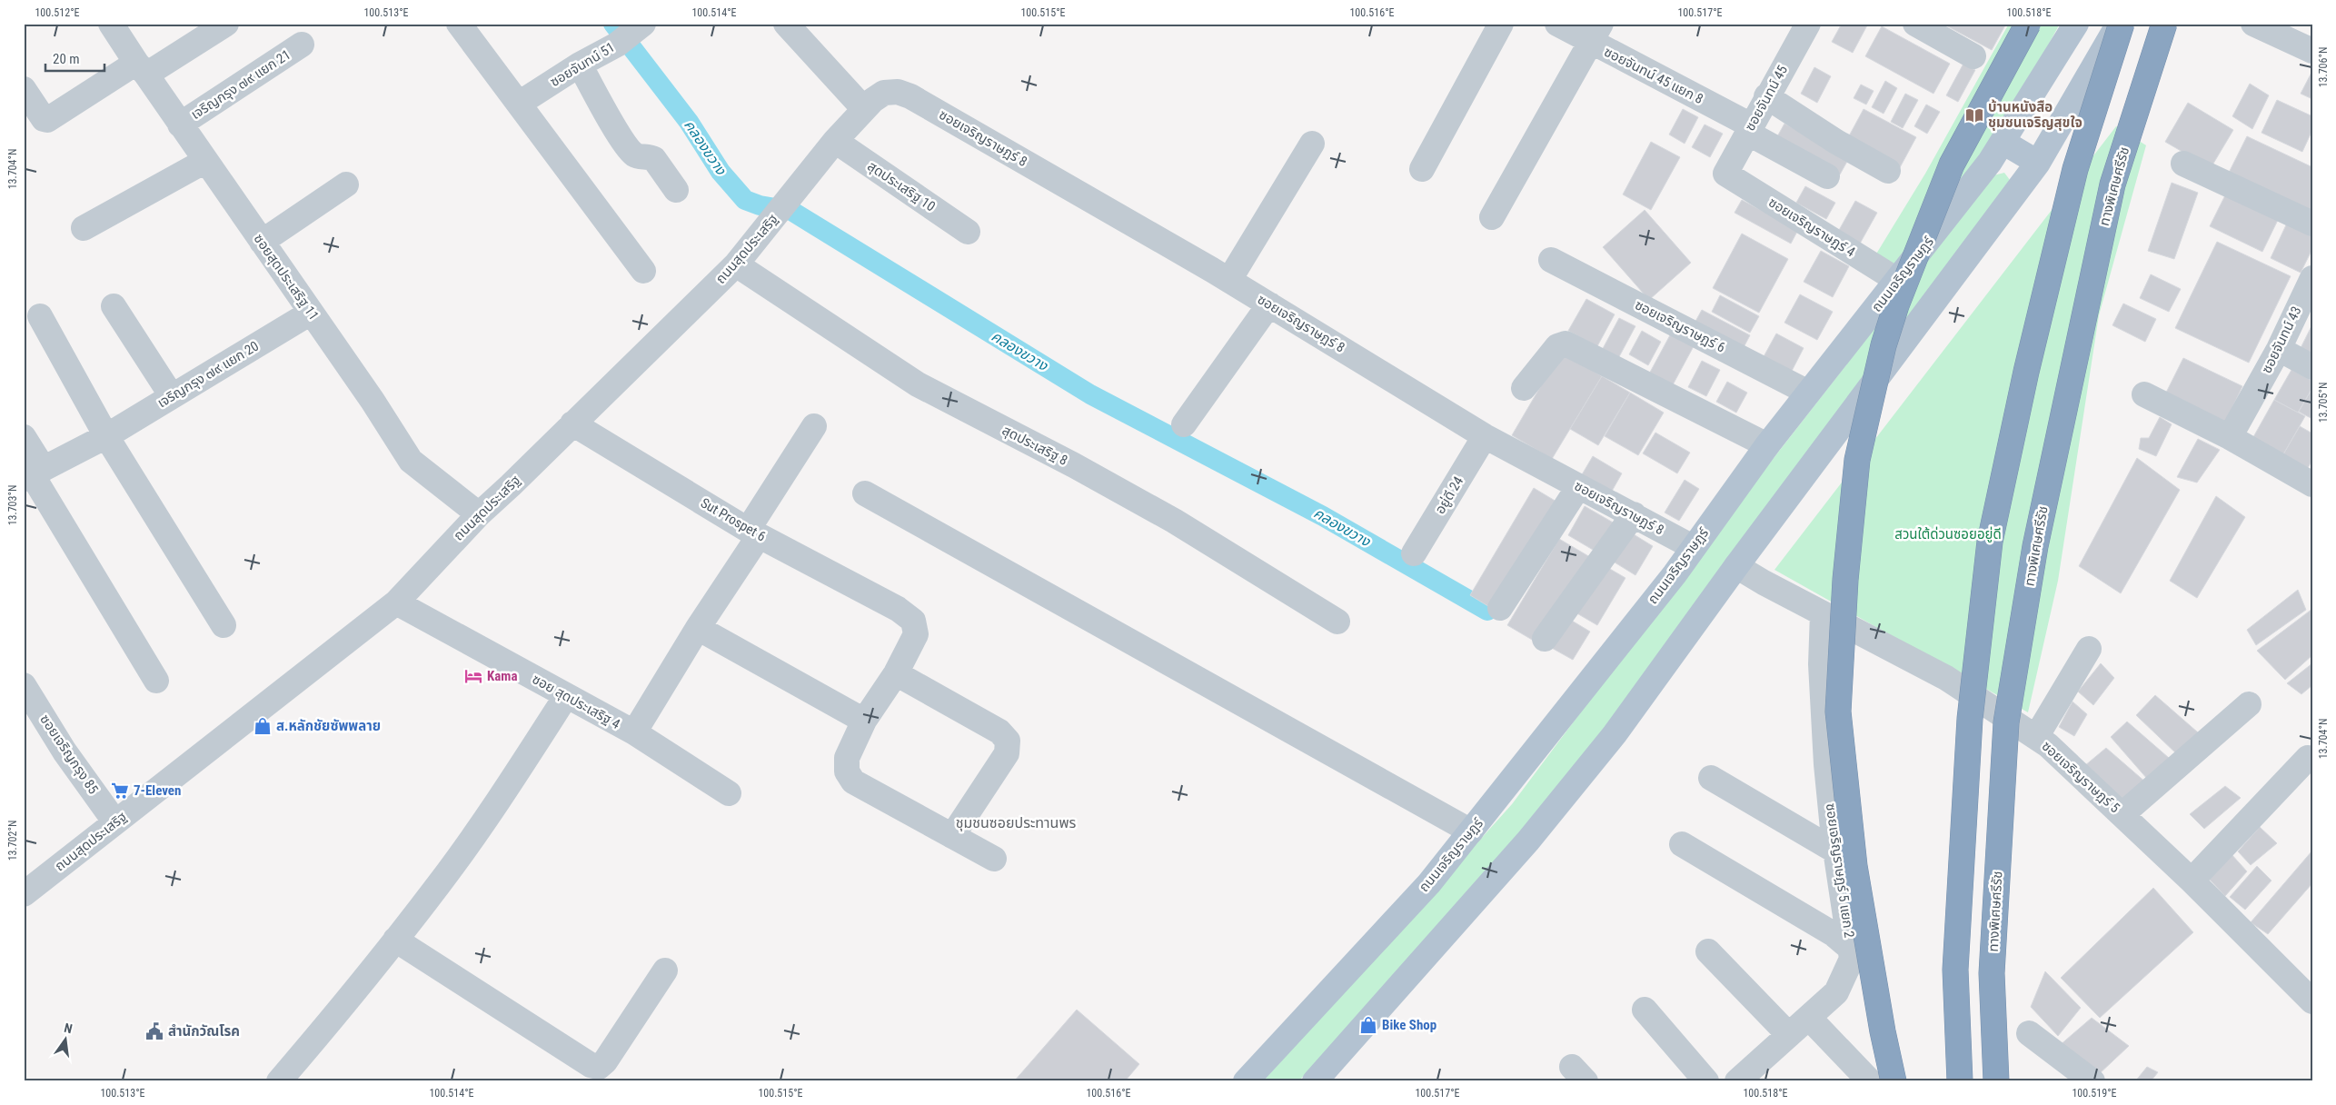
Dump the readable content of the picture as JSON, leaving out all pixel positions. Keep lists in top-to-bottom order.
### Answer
{
  "streets": {
    "highway": ["ทางพิเศษศรีรัช"],
    "main road": ["ถนนเจริญราษฎร์"],
    "street": [
      "ซอยจันทน์ 51",
      "ซอยจันทน์ 45 แยก 8",
      "เจริญกรุง ๗๙ แยก 21",
      "ซอยจันทน์ 45",
      "ซอยเจริญราษฎร์ 8",
      "สุดประเสริฐ 10",
      "ซอยเจริญราษฎร์ 4",
      "ถนนสุดประเสริฐ",
      "ซอยสุดประเสริฐ 11",
      "ซอยเจริญราษฎร์ 6",
      "ซอยจันทน์ 43",
      "เจริญกรุง ๗๙ แยก 20",
      "สุดประเสริฐ 8",
      "อยู่ดี 24",
      "Sut Prospet 6",
      "ซอย สุดประเสริฐ 4",
      "ซอยเจริญกรุง 85",
      "ซอยเจริญราษฎร์ 5",
      "ซอยเจริญราษฎร์ 5 แยก 2"
    ]
  },
  "crossings": [
    ["ซอยจันทน์ 45 แยก 8", "ซอยจันทน์ 45"],
    ["เจริญกรุง ๗๙ แยก 21", "ซอยสุดประเสริฐ 11"],
    ["ซอยจันทน์ 45", "ซอยเจริญราษฎร์ 4"],
    ["ซอยเจริญราษฎร์ 8", "ถนนสุดประเสริฐ"],
    ["ซอยเจริญราษฎร์ 8", "ถนนเจริญราษฎร์"],
    ["ซอยเจริญราษฎร์ 8", "อยู่ดี 24"],
    ["สุดประเสริฐ 10", "ถนนสุดประเสริฐ"],
    ["ซอยเจริญราษฎร์ 4", "ถนนเจริญราษฎร์"],
    ["ถนนสุดประเสริฐ", "ซอยสุดประเสริฐ 11"],
    ["ถนนสุดประเสริฐ", "สุดประเสริฐ 8"],
    ["ถนนสุดประเสริฐ", "Sut Prospet 6"],
    ["ถนนสุดประเสริฐ", "ซอย สุดประเสริฐ 4"],
    ["ถนนสุดประเสริฐ", "ซอยเจริญกรุง 85"],
    ["ถนนเจริญราษฎร์", "ซอยเจริญราษฎร์ 6"],
    ["ซอยสุดประเสริฐ 11", "เจริญกรุง ๗๙ แยก 20"],
    ["ซอยเจริญราษฎร์ 5", "ซอยเจริญราษฎร์ 5 แยก 2"]
  ],
  "districts": ["ชุมชนซอยประทานพร"],
  "water": ["คลองขวาง"],
  "parks": ["สวนใต้ด่วนซอยอยู่ดี"],
  "places": {
    "library": ["บ้านหนังสือ ชุมชนเจริญสุขใจ"],
    "hotel": ["Kama"],
    "shop": ["ส.หลักชัยซัพพลาย", "Bike Shop"],
    "supermarket": ["7-Eleven"],
    "public building": ["สำนักวัณโรค"]
  },
  "scale_bar": "20 m",
  "north": "top",
  "coordinates": [
    "100.512°E",
    "100.513°E",
    "100.514°E",
    "100.515°E",
    "100.516°E",
    "100.517°E",
    "100.518°E",
    "13.706°N",
    "13.704°N",
    "13.705°N",
    "13.703°N",
    "13.702°N",
    "100.519°E"
  ]
}
